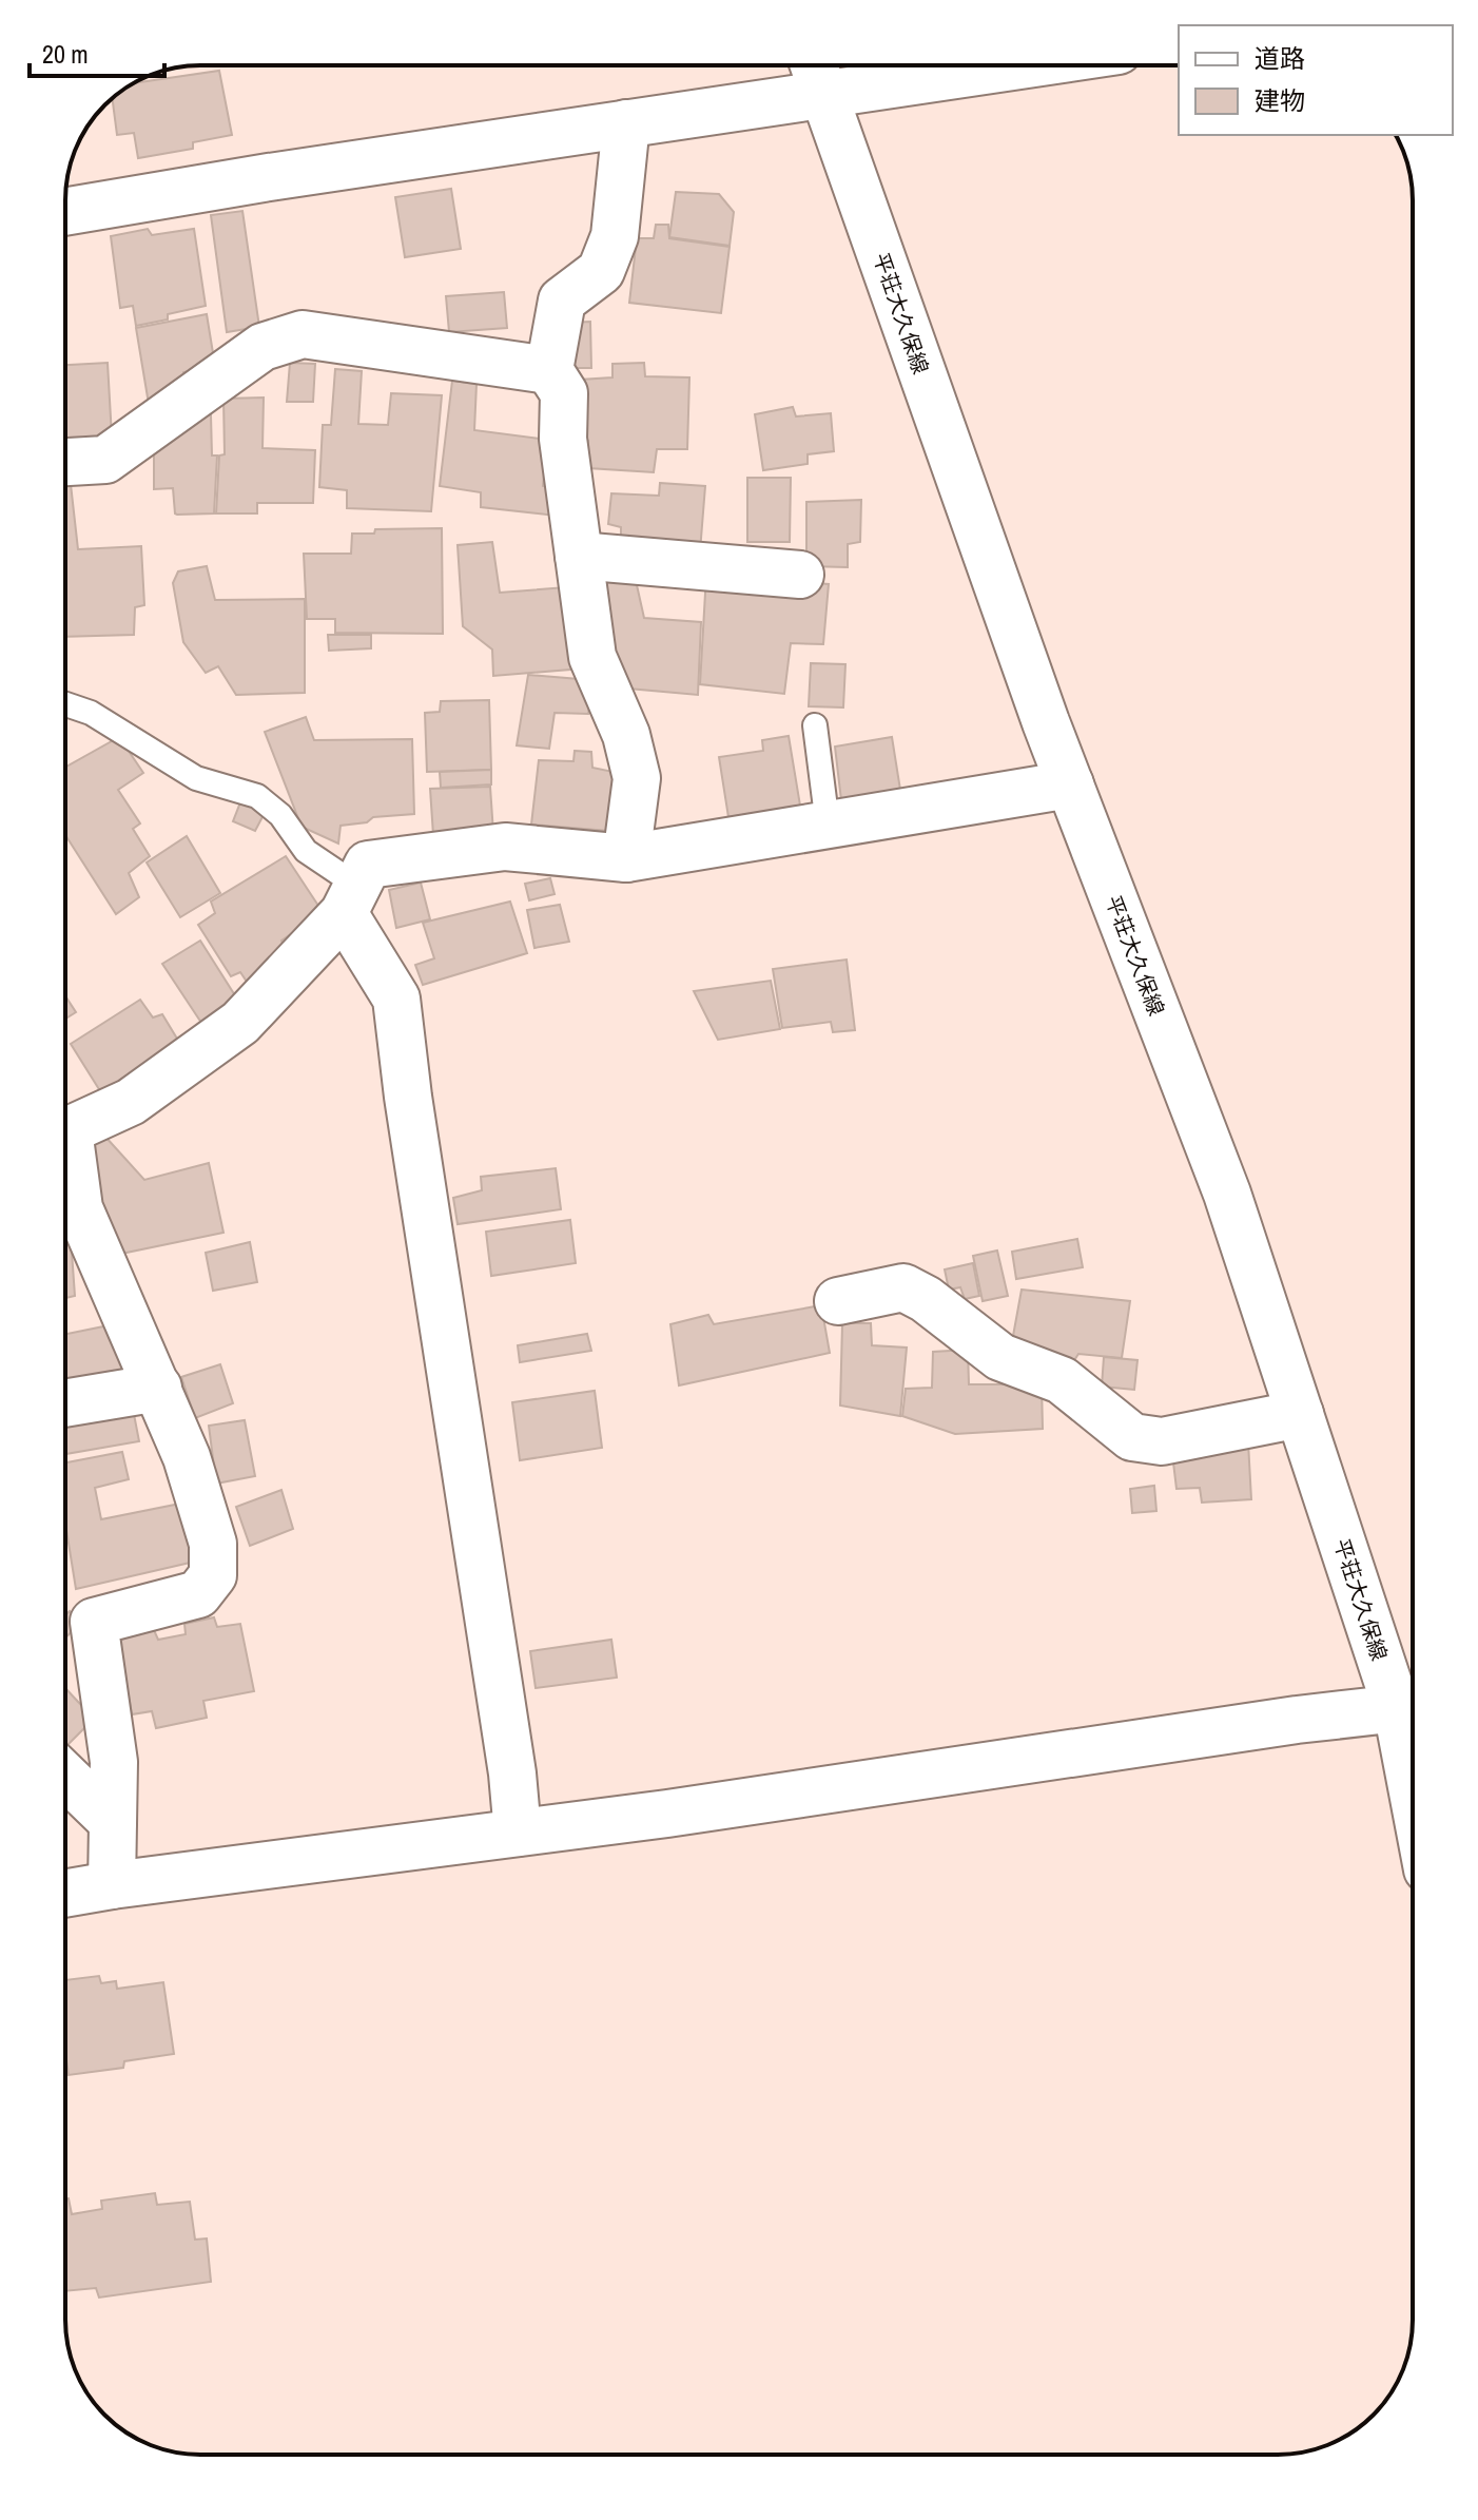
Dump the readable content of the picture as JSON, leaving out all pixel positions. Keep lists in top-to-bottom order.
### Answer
{
  "streets": {
    "street": ["平荘大久保線"]
  },
  "legend": ["道路", "建物"],
  "scale_bar": "20 m"
}
